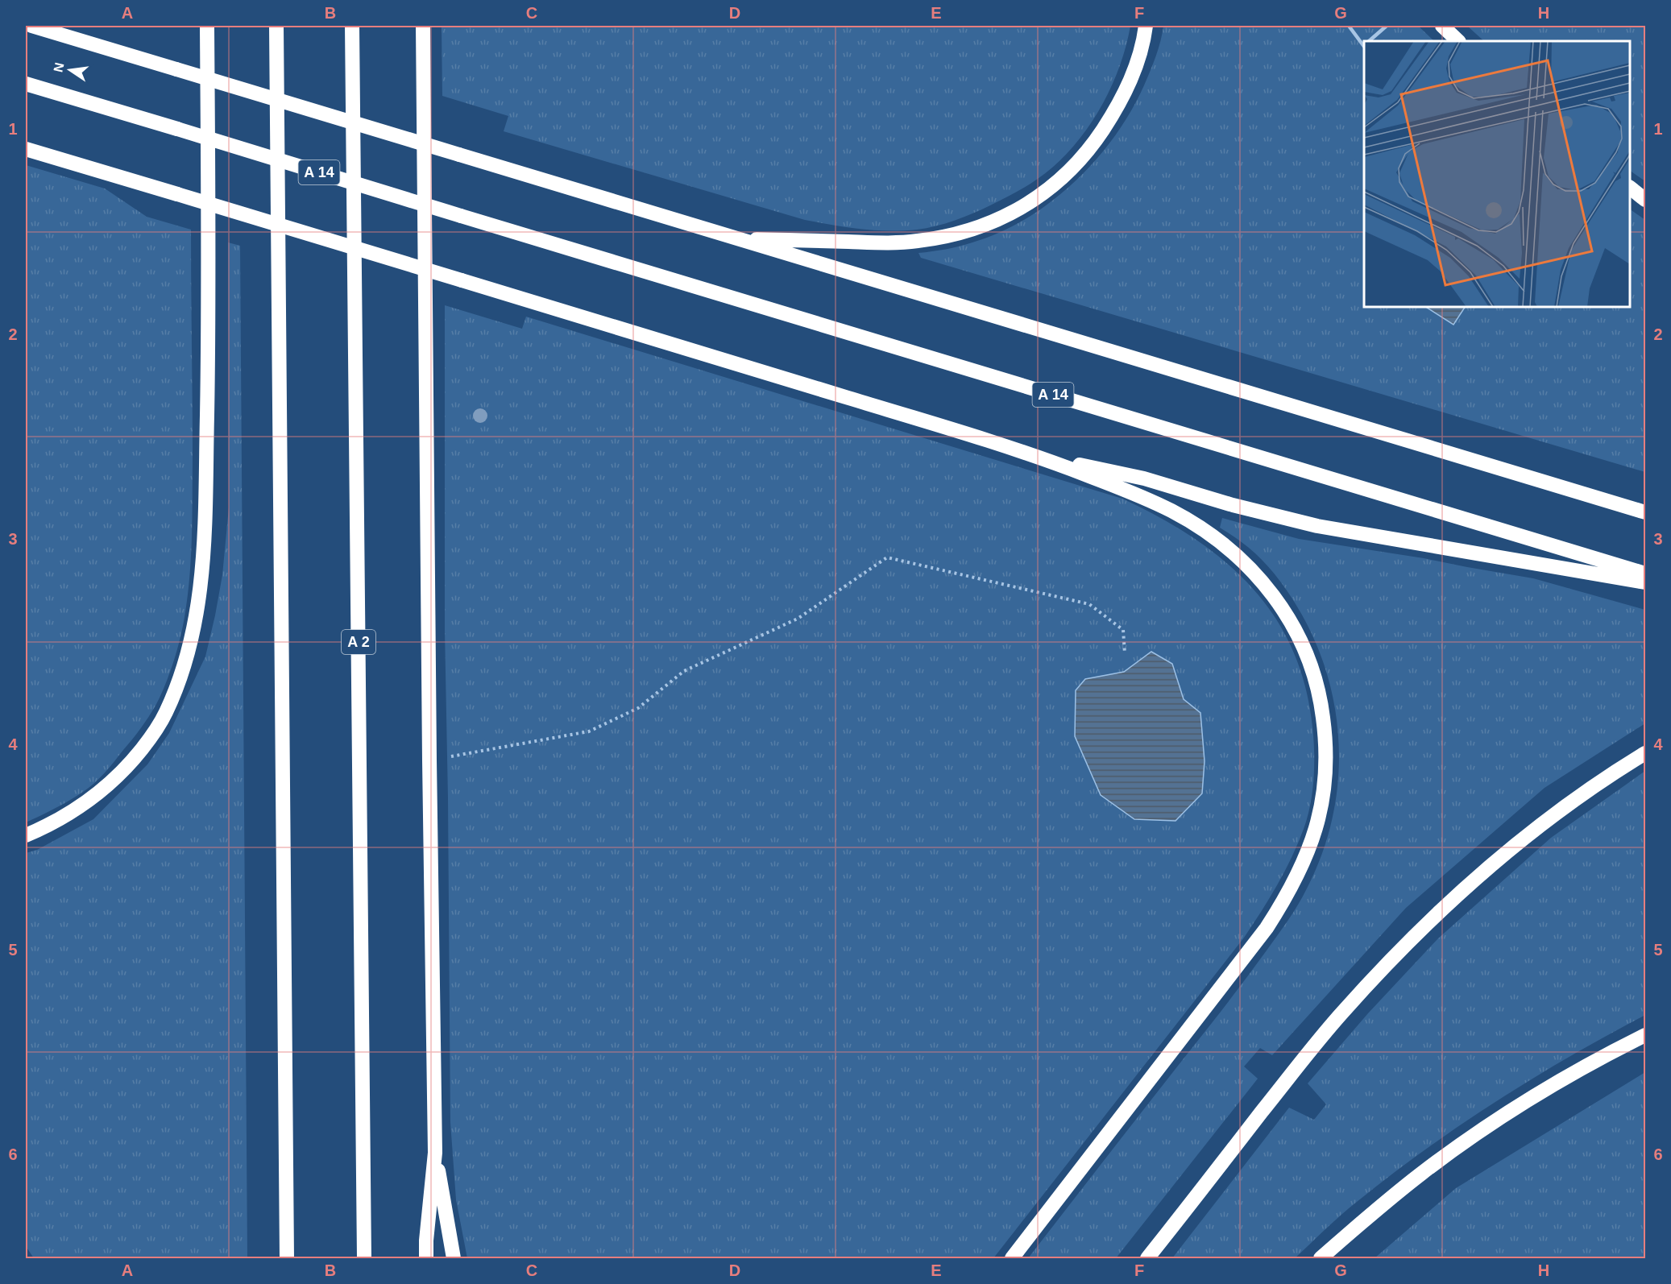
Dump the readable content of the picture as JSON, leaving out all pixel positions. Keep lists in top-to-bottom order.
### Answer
{
  "streets": {
    "highway": ["A 14", "A 2"]
  },
  "north": "left",
  "grid": {
    "columns": [
      "A",
      "B",
      "C",
      "D",
      "E",
      "F",
      "G",
      "H"
    ],
    "rows": [
      "1",
      "2",
      "3",
      "4",
      "5",
      "6"
    ]
  }
}
